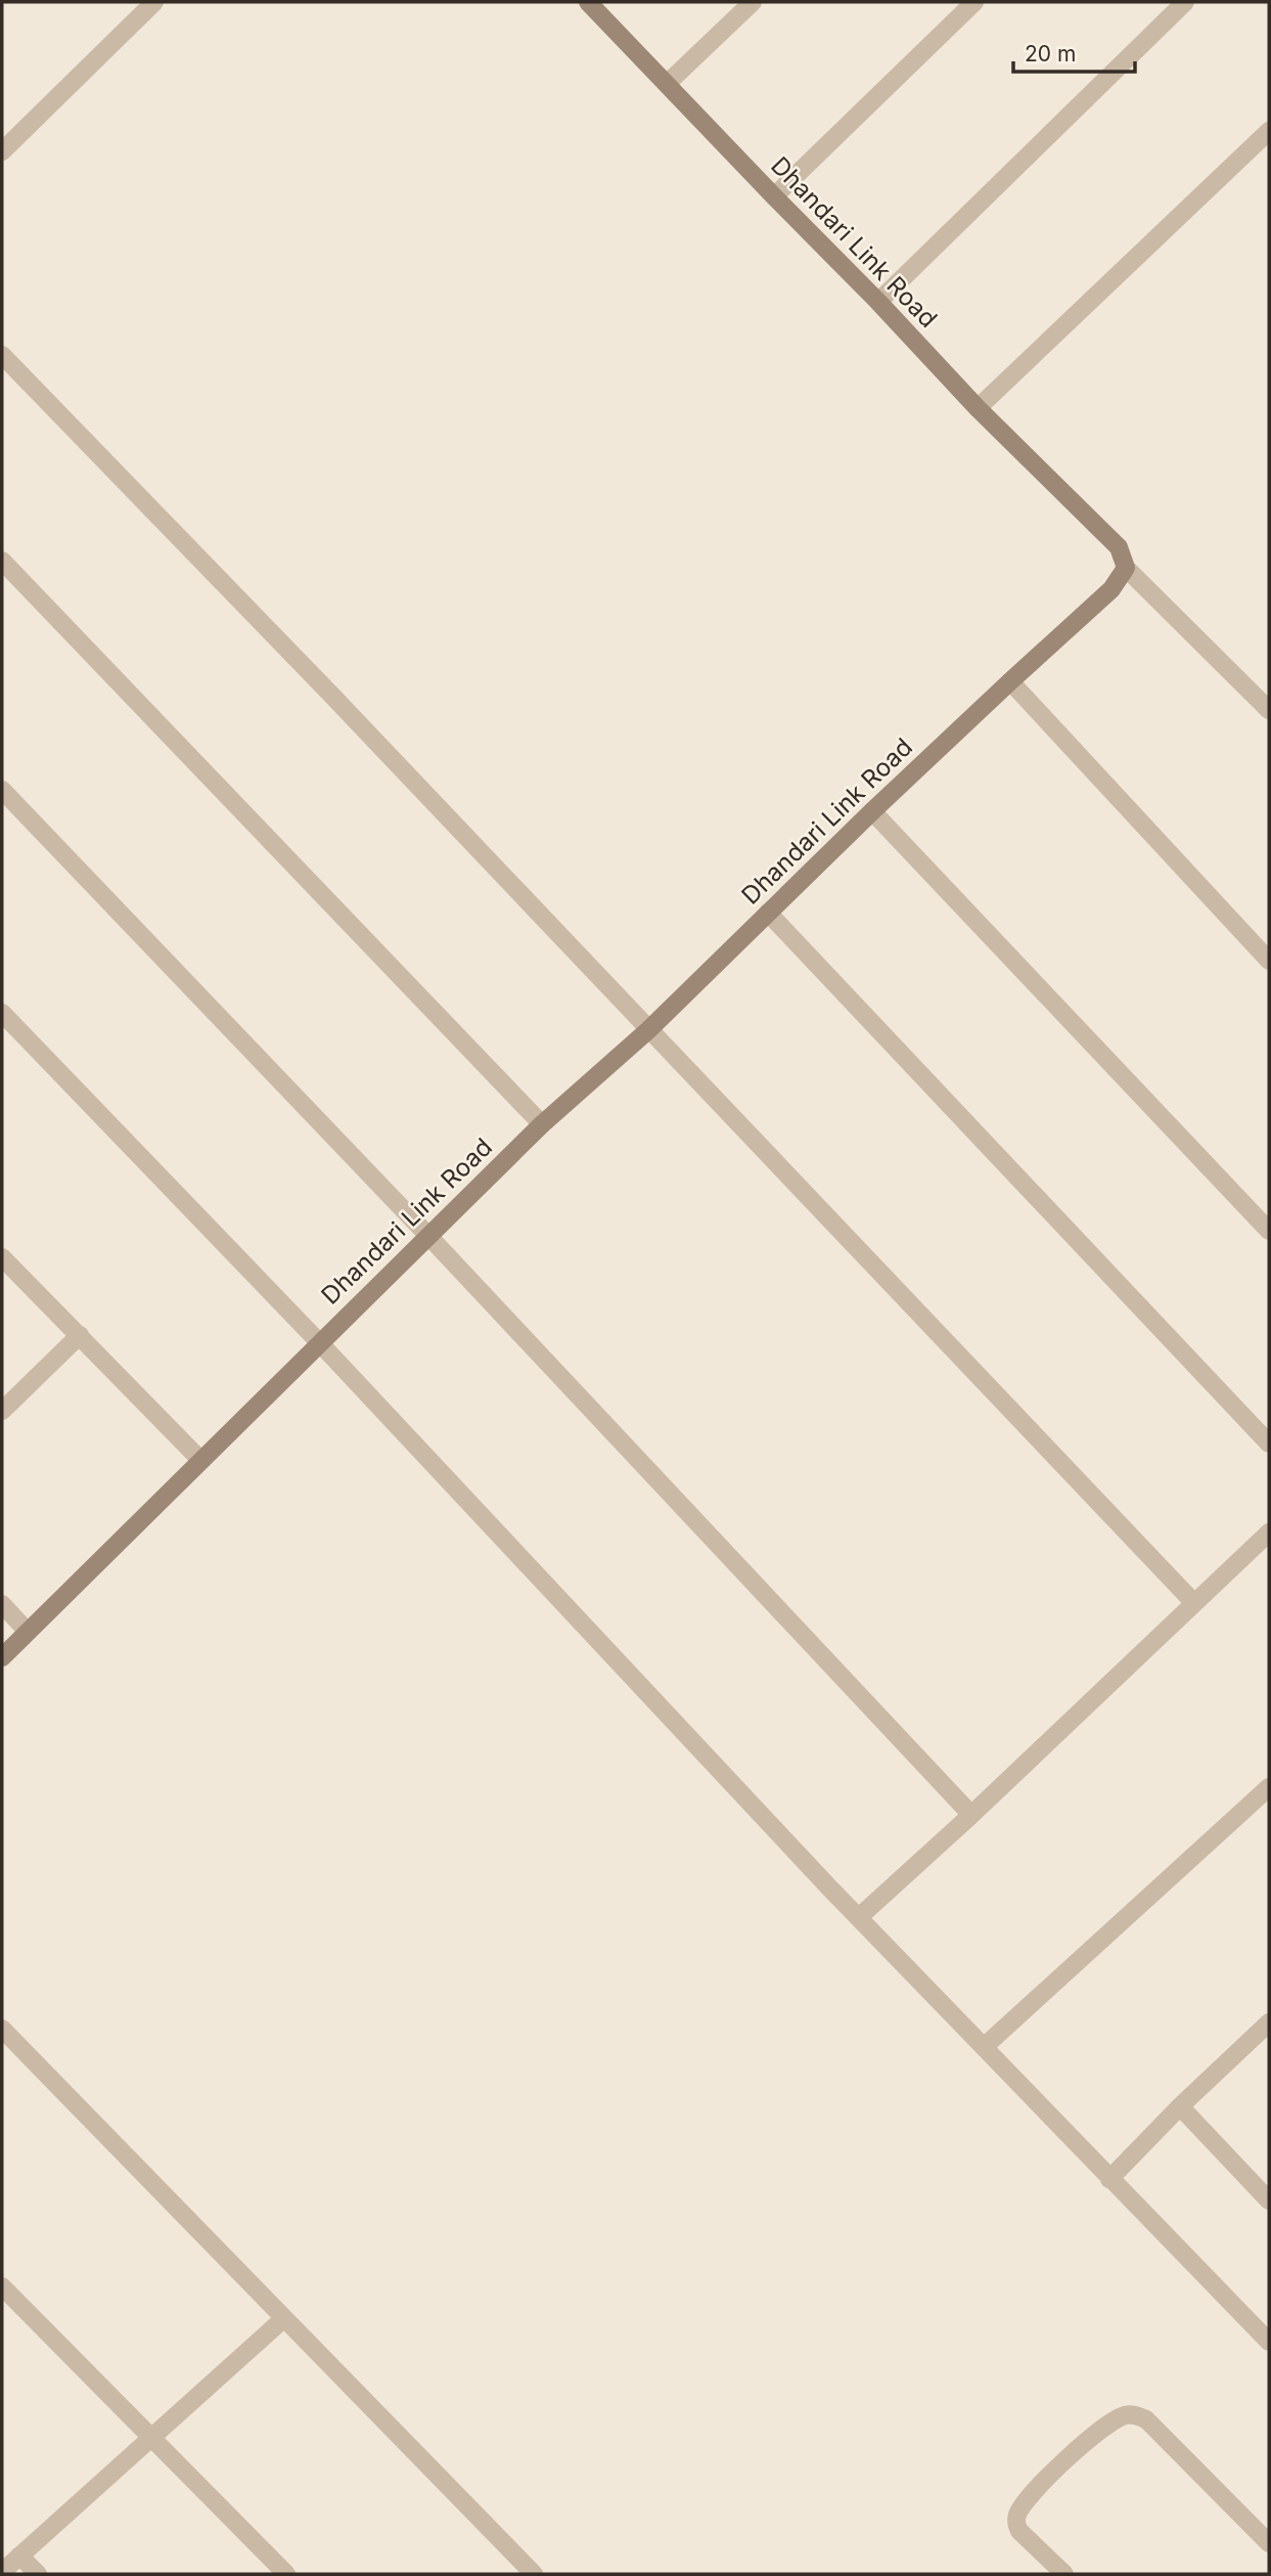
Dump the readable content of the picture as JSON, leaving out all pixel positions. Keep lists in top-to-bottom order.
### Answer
{
  "streets": {
    "street": ["Dhandari Link Road"]
  },
  "scale_bar": "20 m"
}
